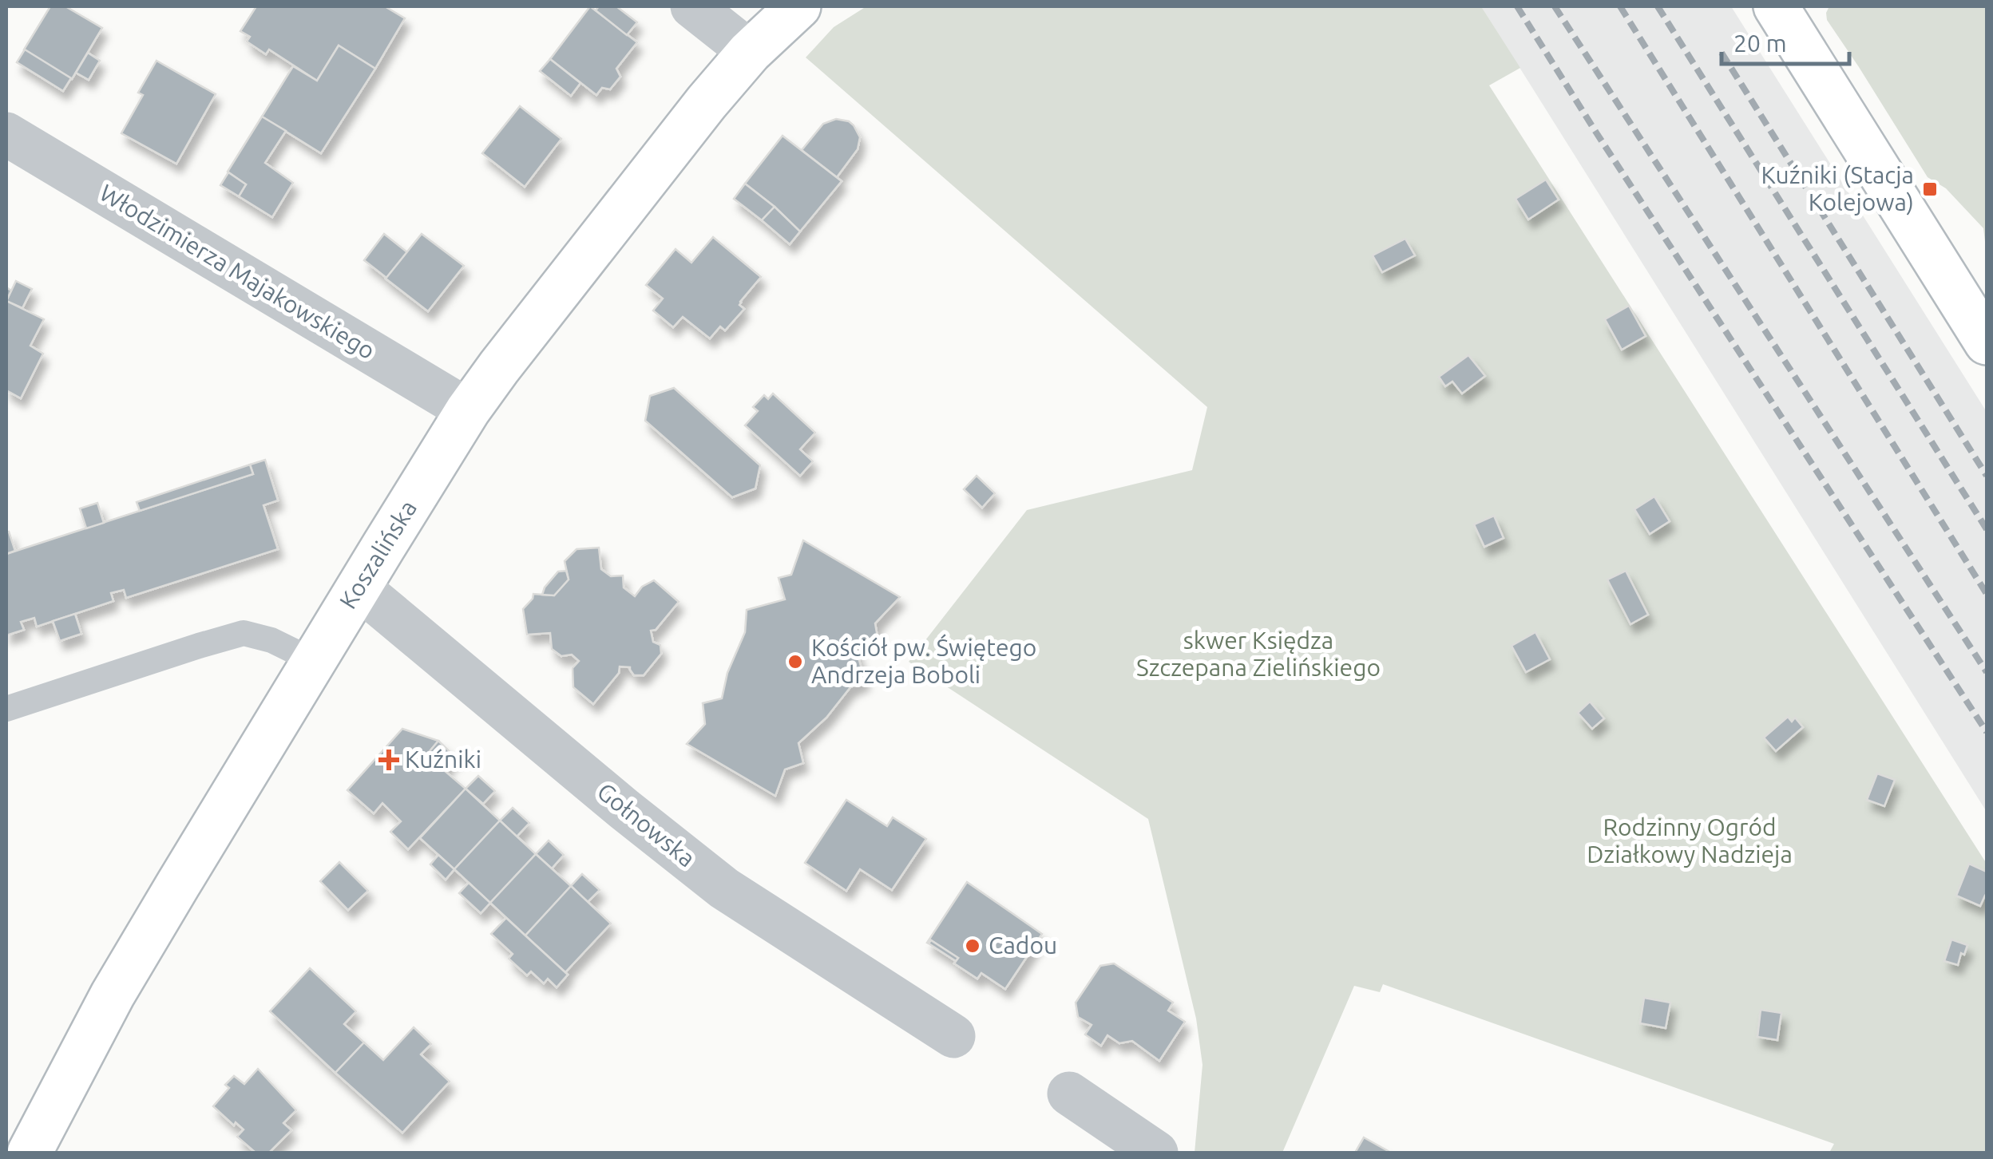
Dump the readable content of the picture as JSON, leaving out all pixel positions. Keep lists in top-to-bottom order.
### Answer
{
  "streets": {
    "street": ["Włodzimierza Majakowskiego", "Koszalińska", "Gołnowska"]
  },
  "crossings": [
    ["Włodzimierza Majakowskiego", "Koszalińska"],
    ["Koszalińska", "Gołnowska"]
  ],
  "parks": ["skwer Księdza Szczepana Zielińskiego", "Rodzinny Ogród Działkowy Nadzieja"],
  "places": {
    "transit": ["Kuźniki (Stacja Kolejowa)"],
    "other": ["Kościół pw. Świętego Andrzeja Boboli", "Cadou"],
    "health": ["Kuźniki"]
  },
  "scale_bar": "20 m"
}
